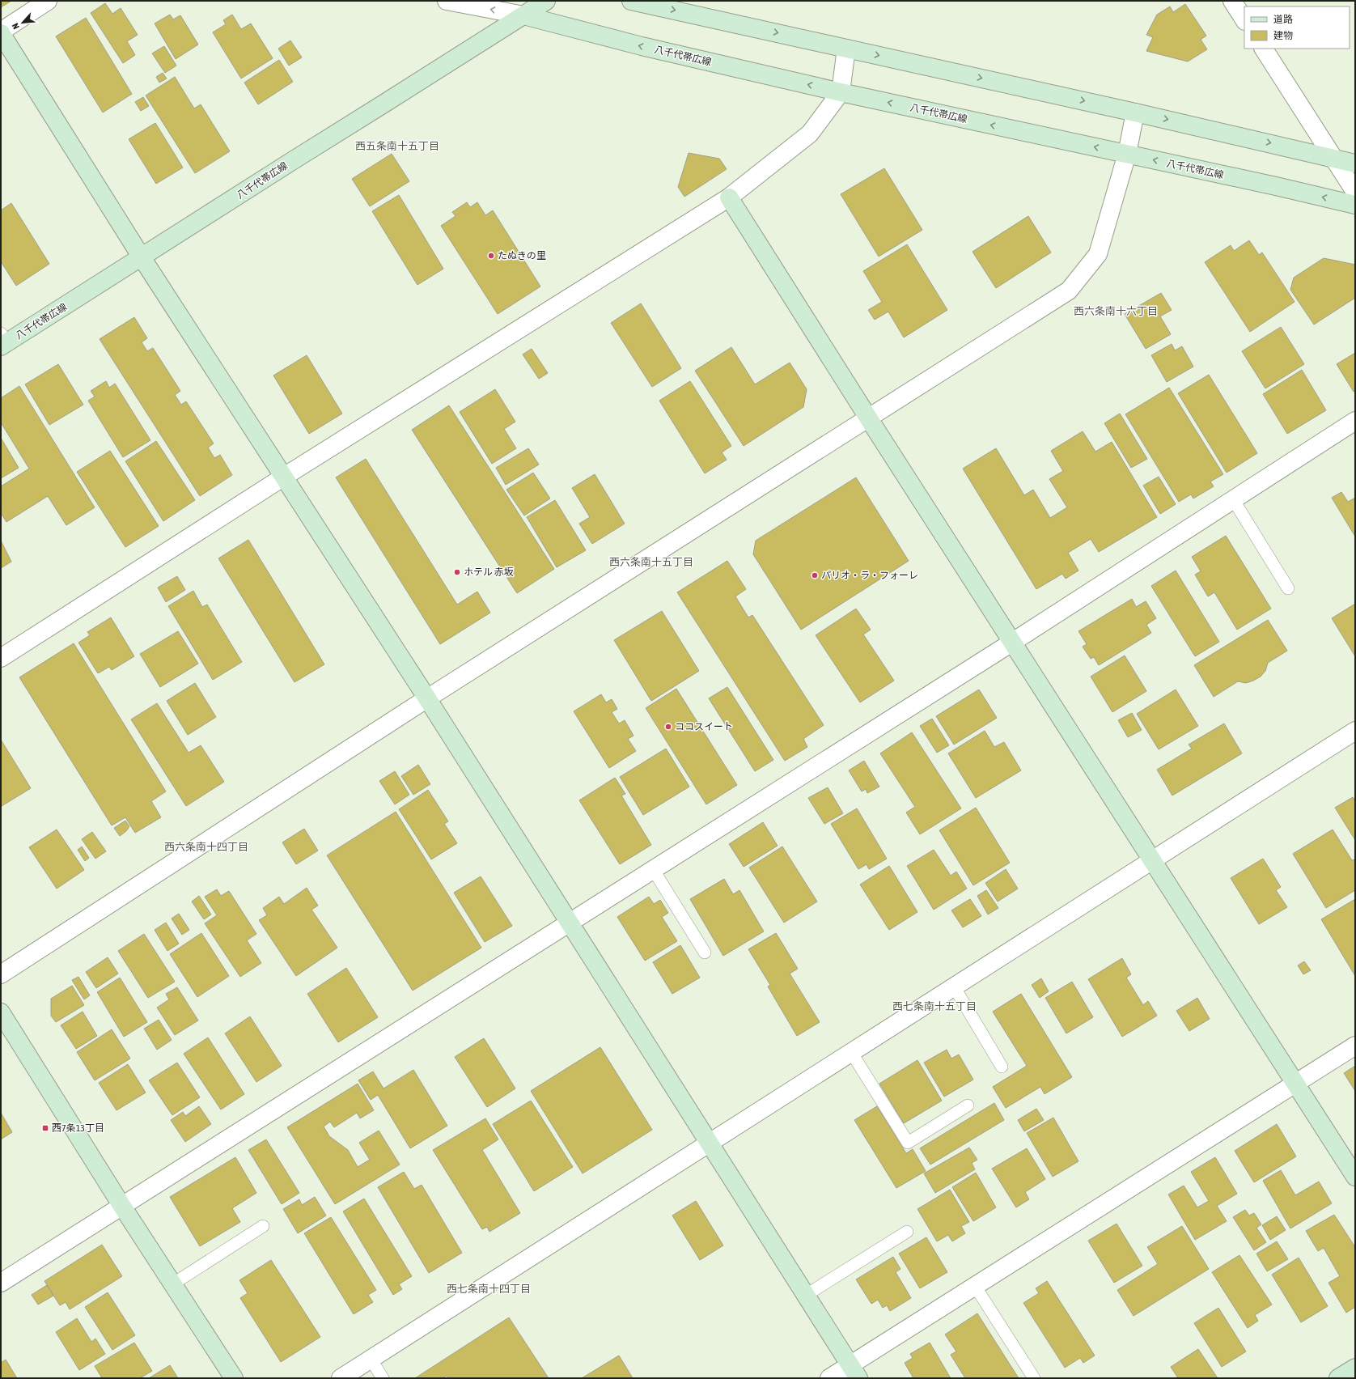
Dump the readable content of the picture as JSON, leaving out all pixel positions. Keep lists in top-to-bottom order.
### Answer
{
  "streets": {
    "street": ["八千代帯広線"]
  },
  "districts": [
    "西五条南十五丁目",
    "西六条南十六丁目",
    "西六条南十五丁目",
    "西六条南十四丁目",
    "西七条南十五丁目",
    "西七条南十四丁目"
  ],
  "places": {
    "other": [
      "たぬきの里",
      "ホテル 赤坂",
      "パリオ・ラ・フォーレ",
      "ココスイート"
    ],
    "transit": ["西7条13丁目"]
  },
  "legend": ["道路", "建物"],
  "north": "bottom left"
}
